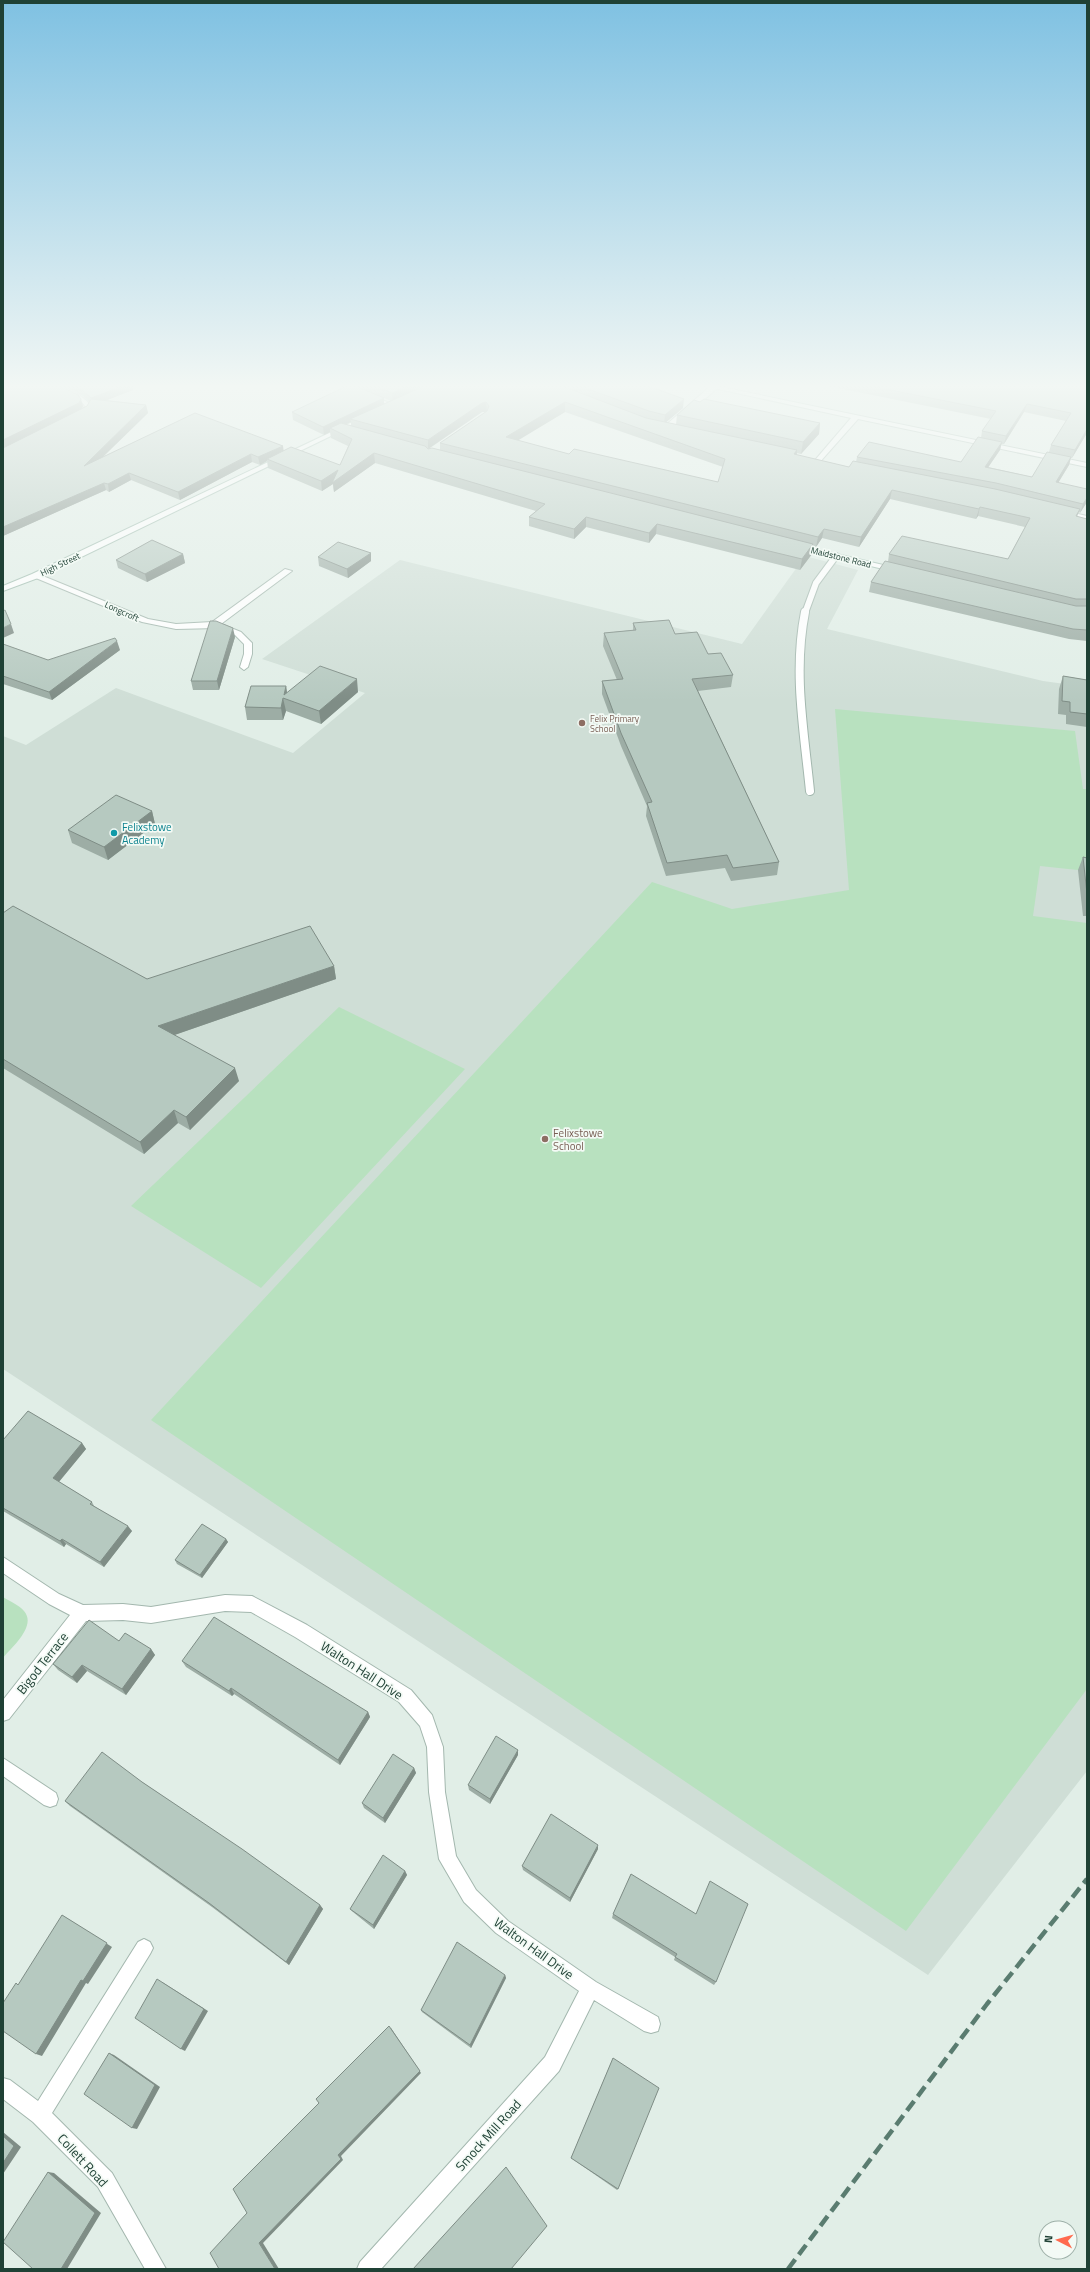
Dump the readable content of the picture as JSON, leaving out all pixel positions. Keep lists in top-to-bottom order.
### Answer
{
  "streets": {
    "street": [
      "Maidstone Road",
      "High Street",
      "Longcroft",
      "Bigod Terrace",
      "Walton Hall Drive",
      "Smock Mill Road",
      "Collett Road"
    ]
  },
  "crossings": [
    ["High Street", "Longcroft"],
    ["Bigod Terrace", "Walton Hall Drive"],
    ["Walton Hall Drive", "Smock Mill Road"]
  ],
  "places": ["Felix Primary School", "Felixstowe Academy", "Felixstowe School"],
  "north": "left"
}
